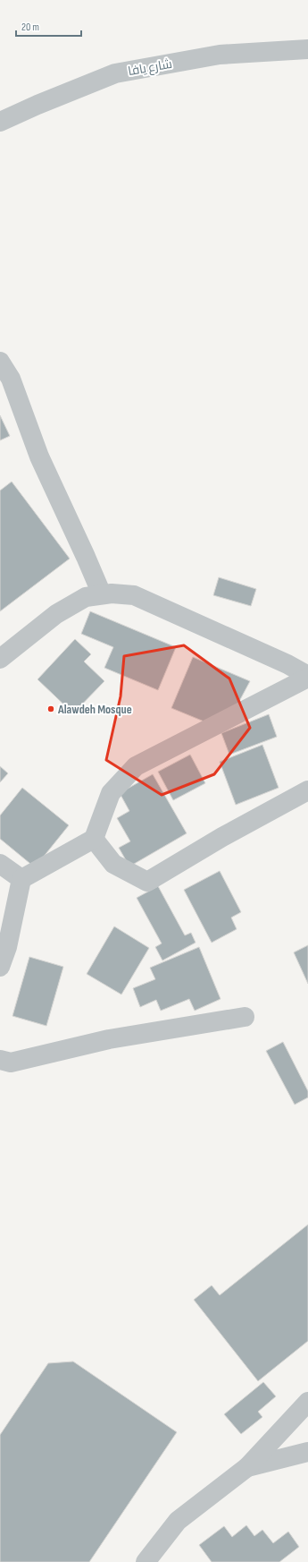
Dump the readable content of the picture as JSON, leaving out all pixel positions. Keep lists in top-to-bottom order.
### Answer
{
  "streets": {
    "street": ["شارع يافا"]
  },
  "places": ["Alawdeh Mosque"],
  "scale_bar": "20 m"
}
